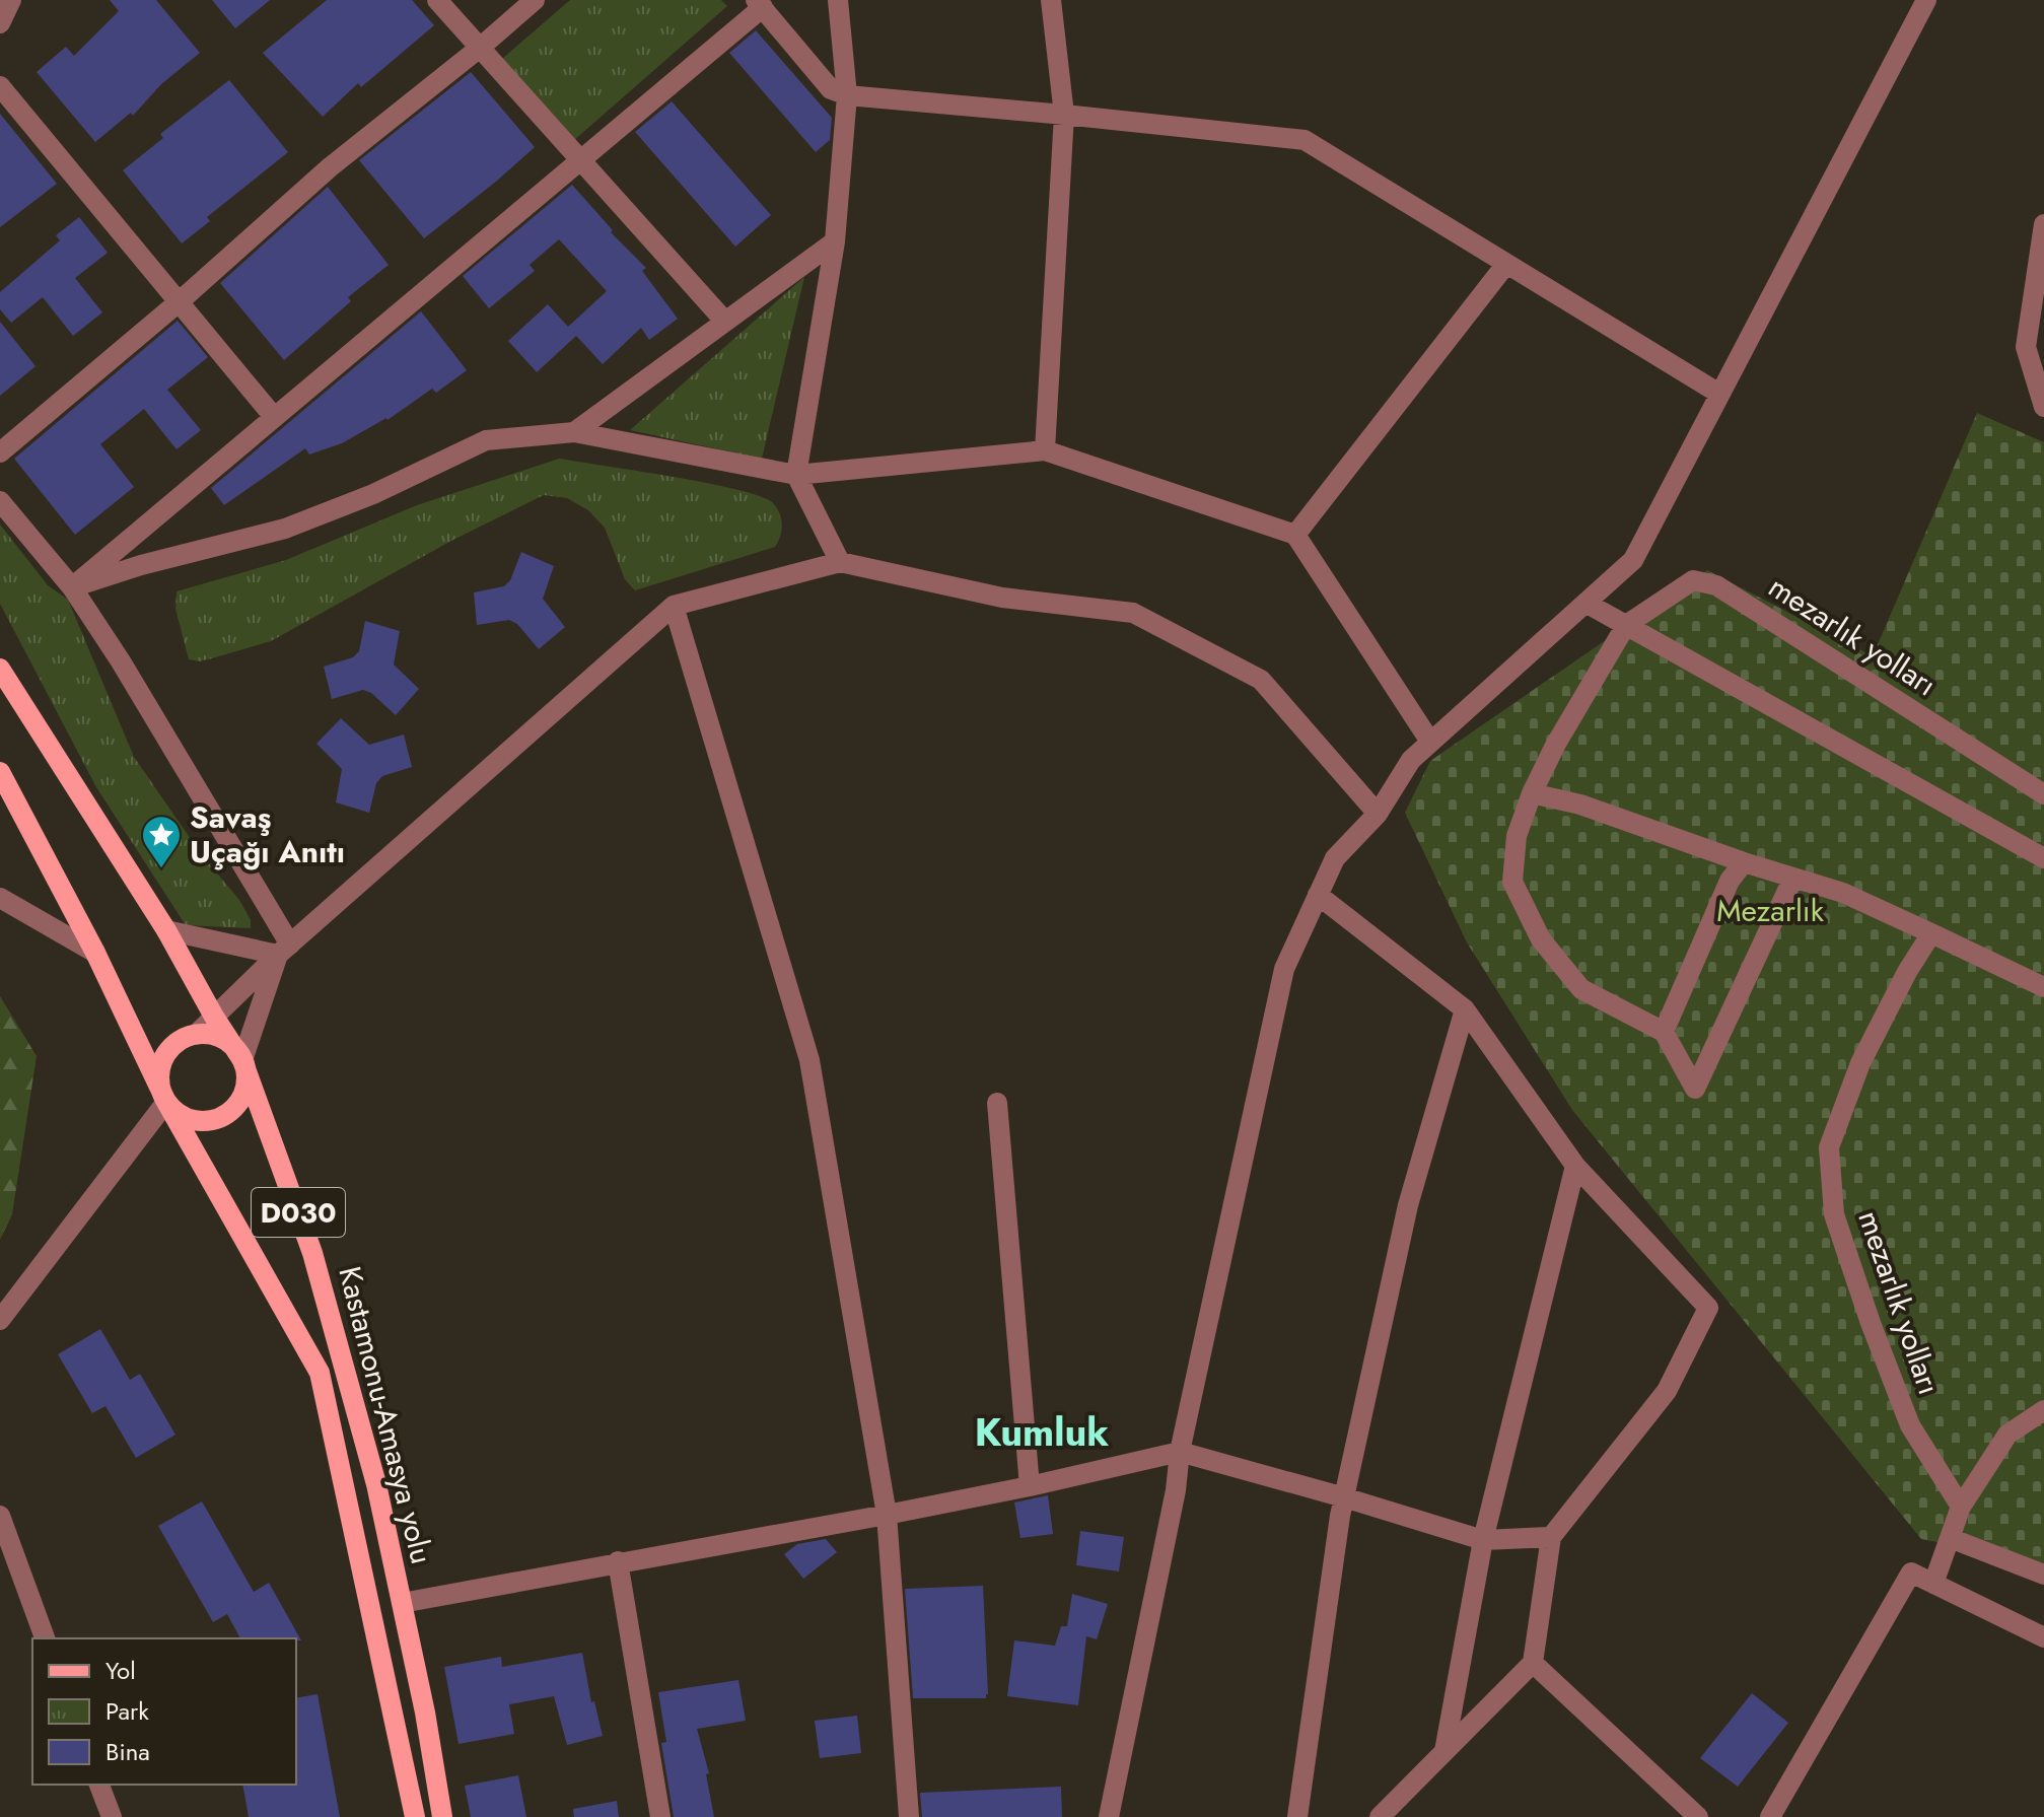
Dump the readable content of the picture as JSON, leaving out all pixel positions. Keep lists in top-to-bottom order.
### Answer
{
  "streets": {
    "main road": ["D030", "Kastamonu-Amasya yolu"],
    "street": ["mezarlık yolları"]
  },
  "districts": ["Kumluk"],
  "parks": ["Mezarlık"],
  "places": {
    "place": ["Savaş Uçağı Anıtı"]
  },
  "legend": ["Yol", "Park", "Bina"]
}
